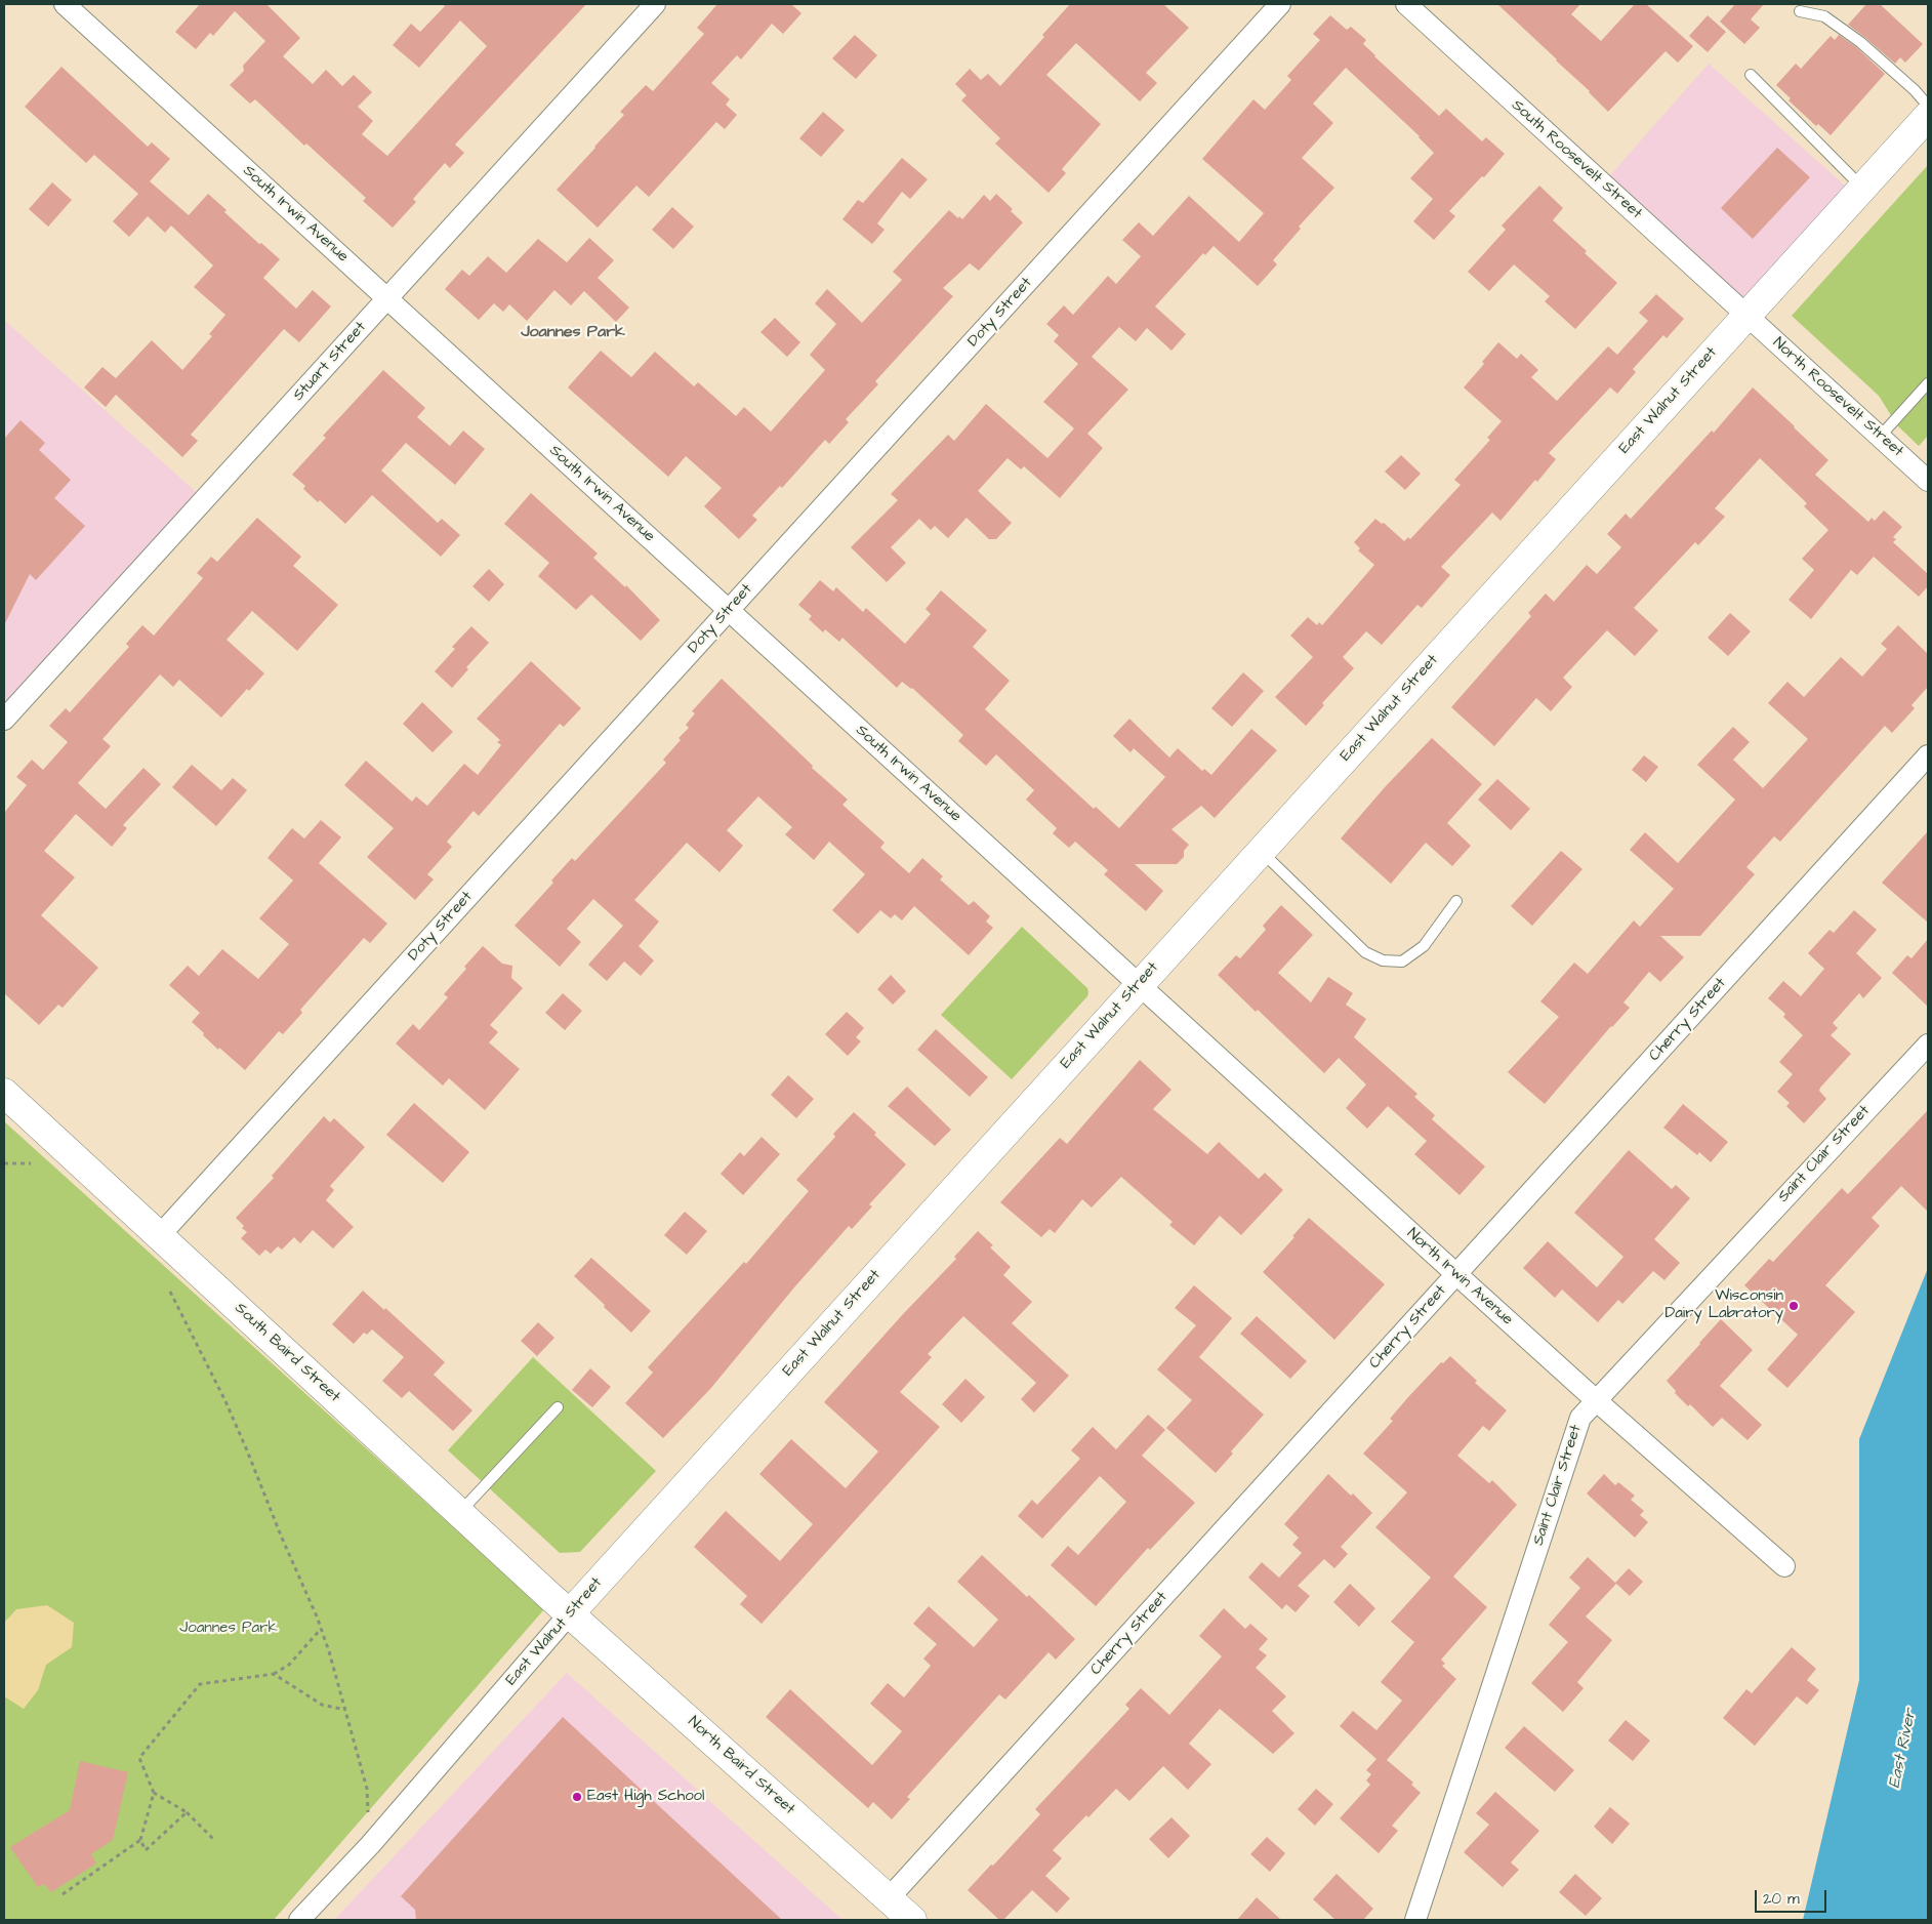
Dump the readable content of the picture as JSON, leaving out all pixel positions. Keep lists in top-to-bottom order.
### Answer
{
  "streets": {
    "street": [
      "South Roosevelt Street",
      "South Irwin Avenue",
      "Doty Street",
      "Stuart Street",
      "North Roosevelt Street",
      "East Walnut Street",
      "Cherry Street",
      "Saint Clair Street",
      "North Irwin Avenue",
      "South Baird Street",
      "North Baird Street"
    ]
  },
  "crossings": [
    ["South Roosevelt Street", "North Roosevelt Street"],
    ["South Roosevelt Street", "East Walnut Street"],
    ["South Irwin Avenue", "Doty Street"],
    ["South Irwin Avenue", "Stuart Street"],
    ["South Irwin Avenue", "East Walnut Street"],
    ["South Irwin Avenue", "North Irwin Avenue"],
    ["Doty Street", "South Baird Street"],
    ["North Roosevelt Street", "East Walnut Street"],
    ["East Walnut Street", "North Irwin Avenue"],
    ["East Walnut Street", "South Baird Street"],
    ["East Walnut Street", "North Baird Street"],
    ["Cherry Street", "North Irwin Avenue"],
    ["Cherry Street", "North Baird Street"],
    ["Saint Clair Street", "North Irwin Avenue"],
    ["South Baird Street", "North Baird Street"]
  ],
  "districts": ["Joannes Park"],
  "water": ["East River"],
  "parks": ["Joannes Park"],
  "places": ["Wisconsin Dairy Labratory", "East High School"],
  "scale_bar": "20 m"
}
